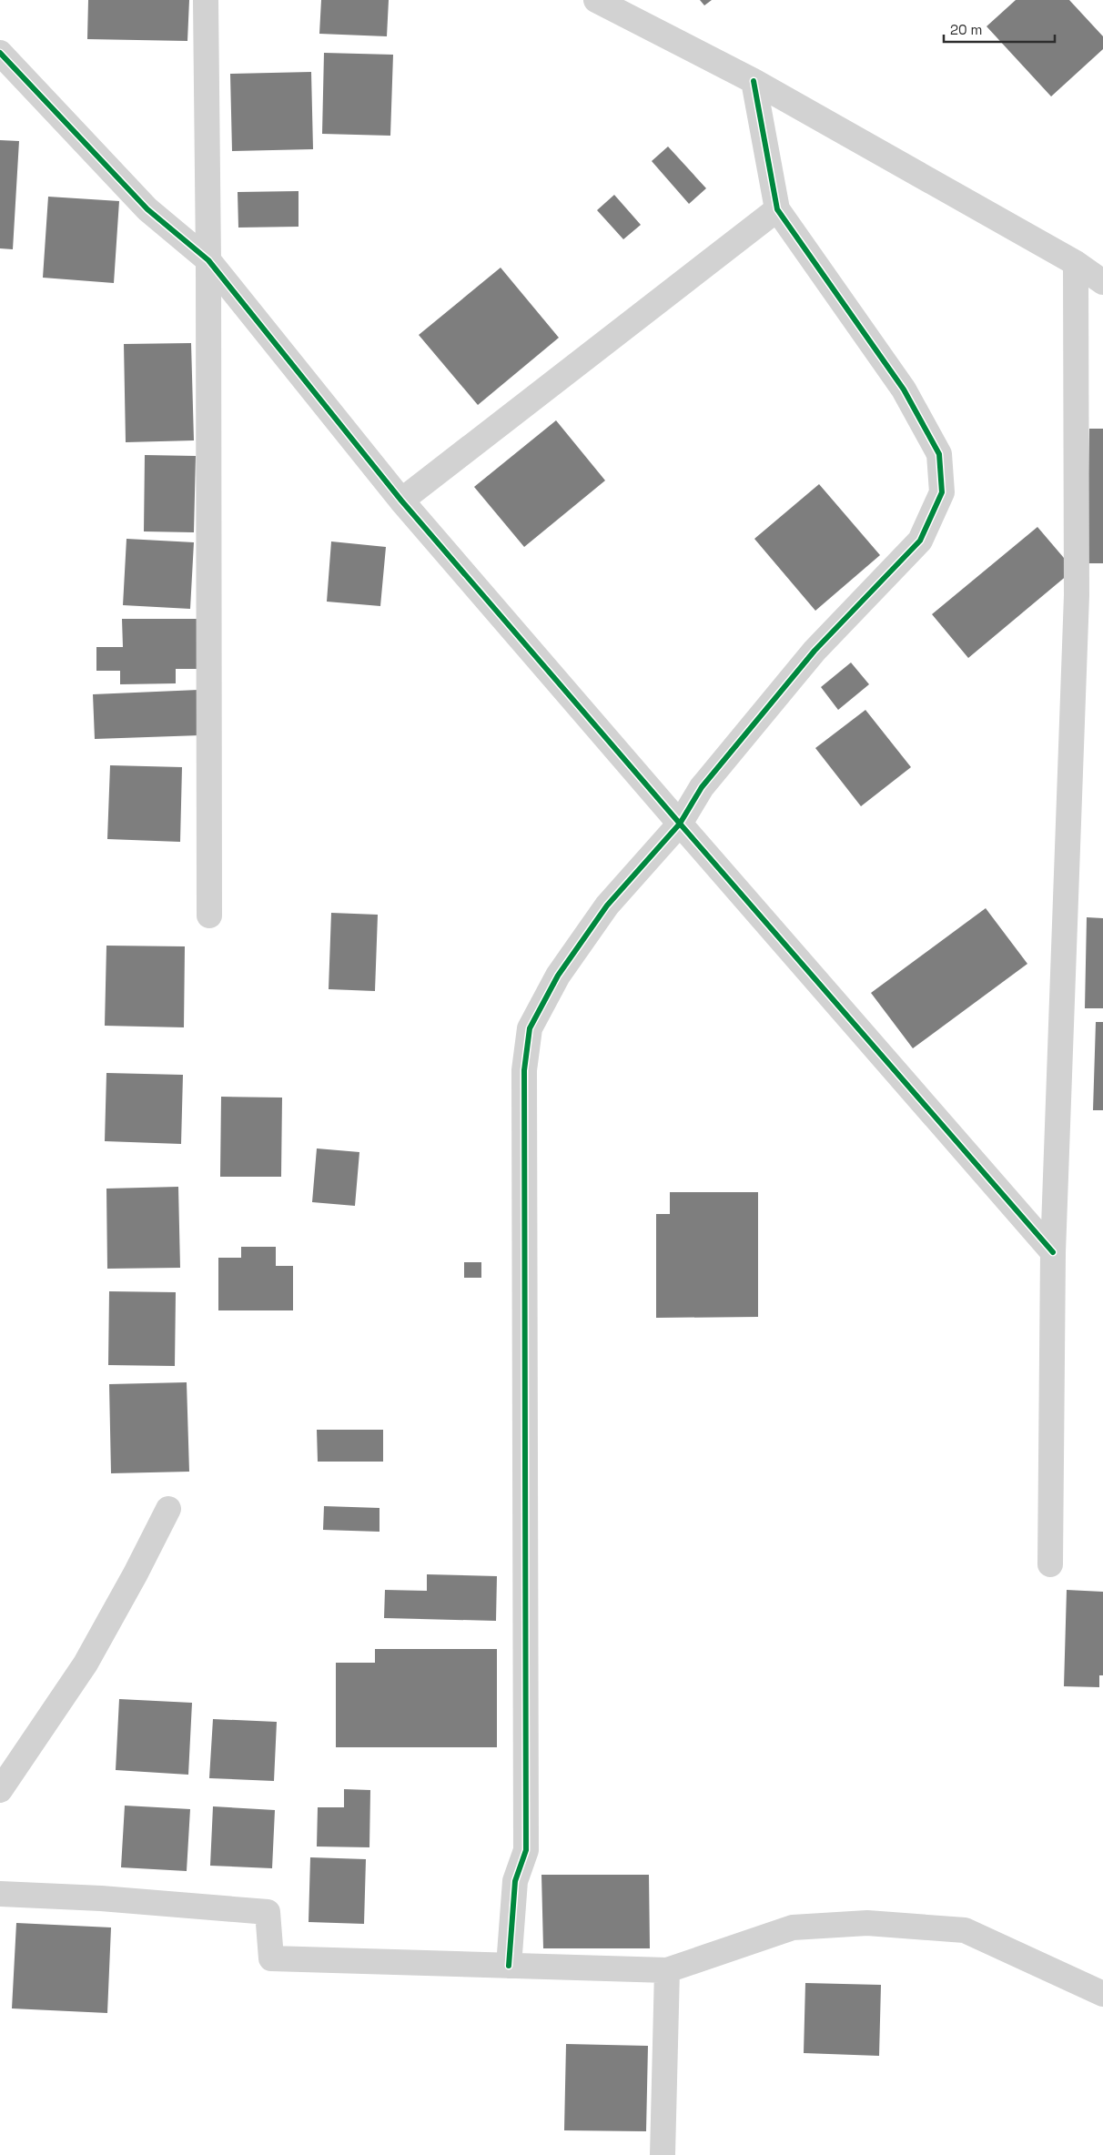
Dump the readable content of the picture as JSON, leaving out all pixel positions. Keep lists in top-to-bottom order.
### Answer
{
  "scale_bar": "20 m"
}
